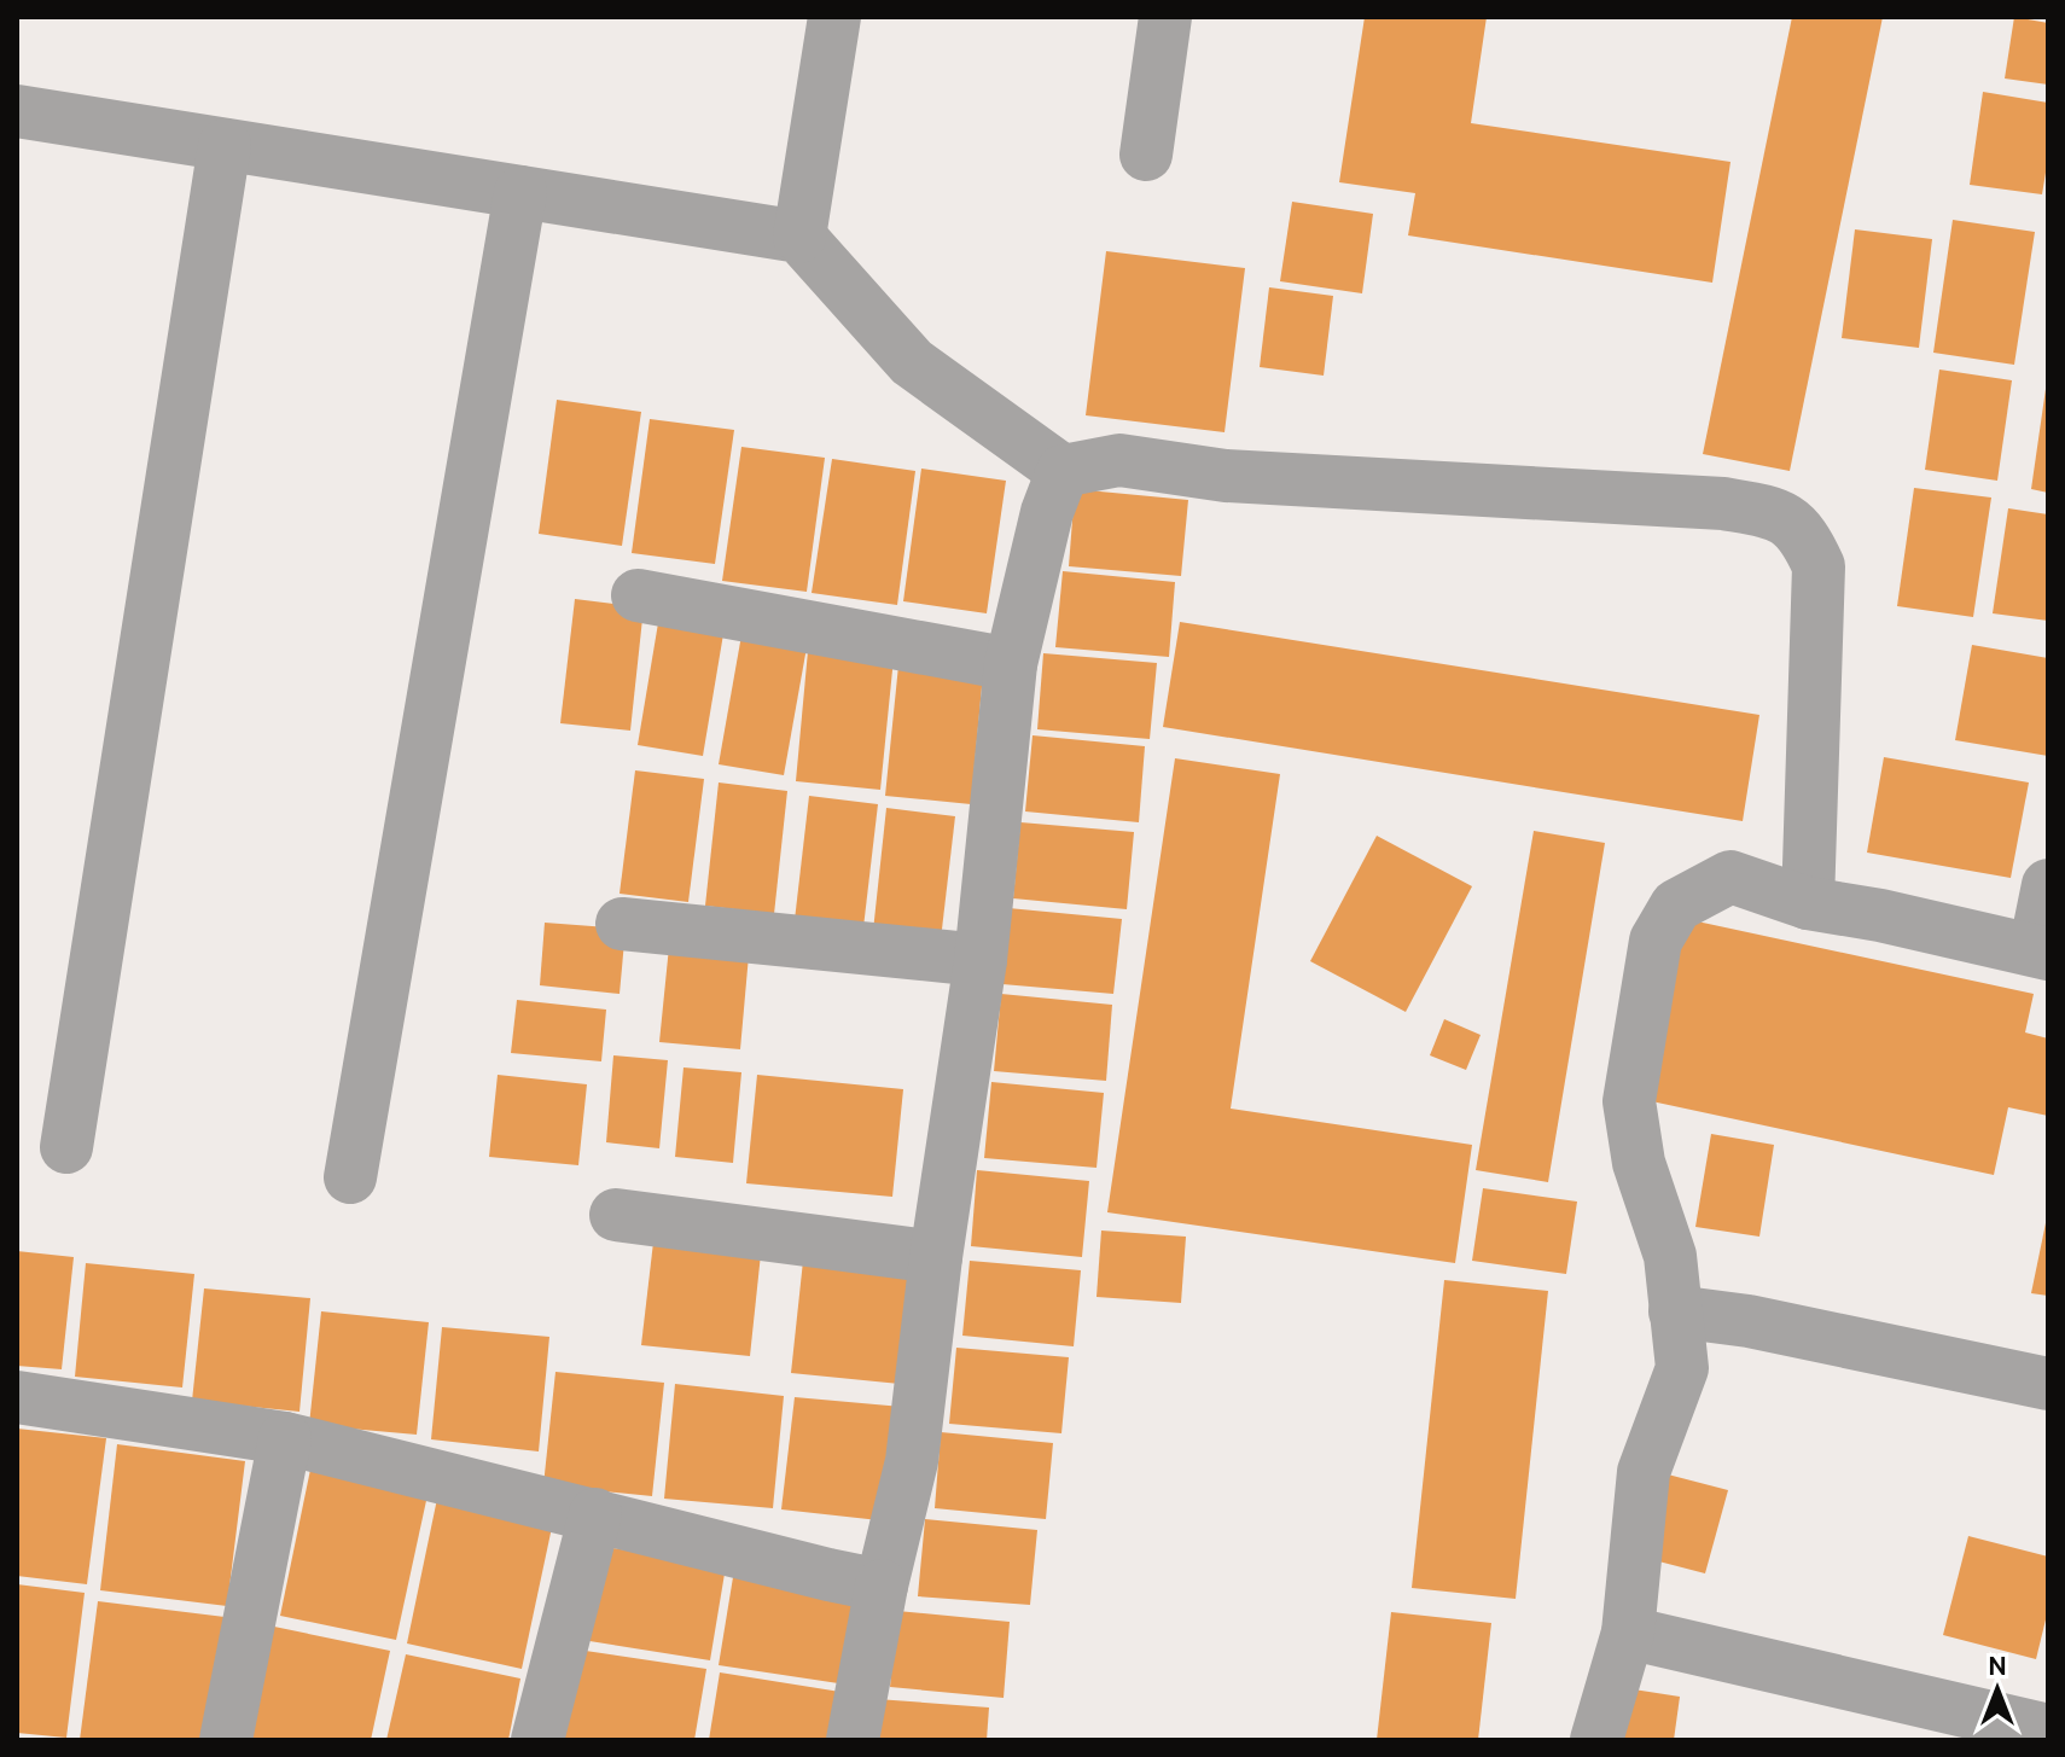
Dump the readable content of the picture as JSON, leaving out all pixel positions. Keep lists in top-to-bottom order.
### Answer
{
  "north": "top"
}
